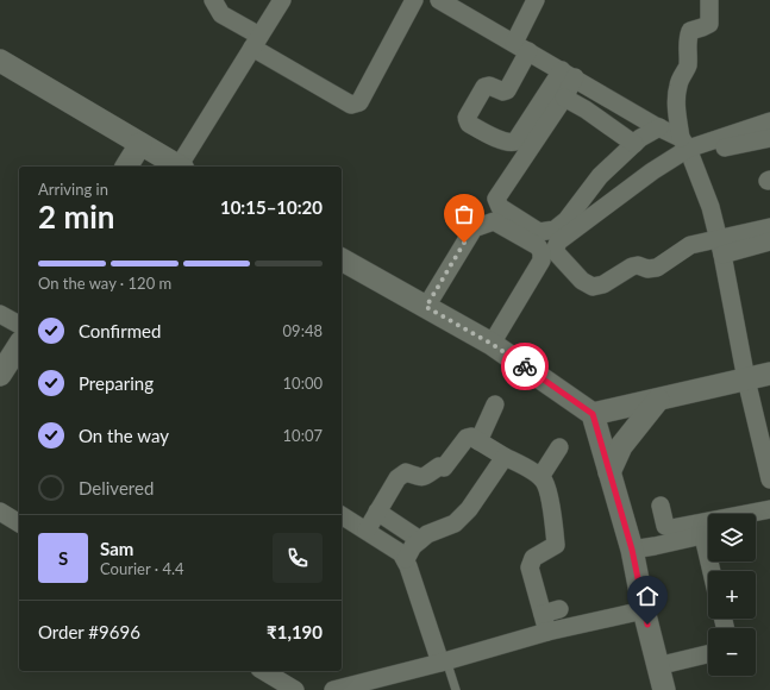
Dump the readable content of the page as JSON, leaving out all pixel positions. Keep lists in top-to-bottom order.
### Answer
{
  "page": {
    "heading": ["2 min", "Arriving in", "10:15–10:20"],
    "panel": [
      "Sam",
      "Courier · 4.4",
      "Order #9696",
      "₹1,190"
    ],
    "bar": "On the way · 120 m",
    "list": [
      ["Confirmed", "09:48"],
      ["Preparing", "10:00"],
      ["On the way", "10:07"],
      "Delivered"
    ],
    "map_buttons": ["+", "−"],
    "round": "S"
  }
}
